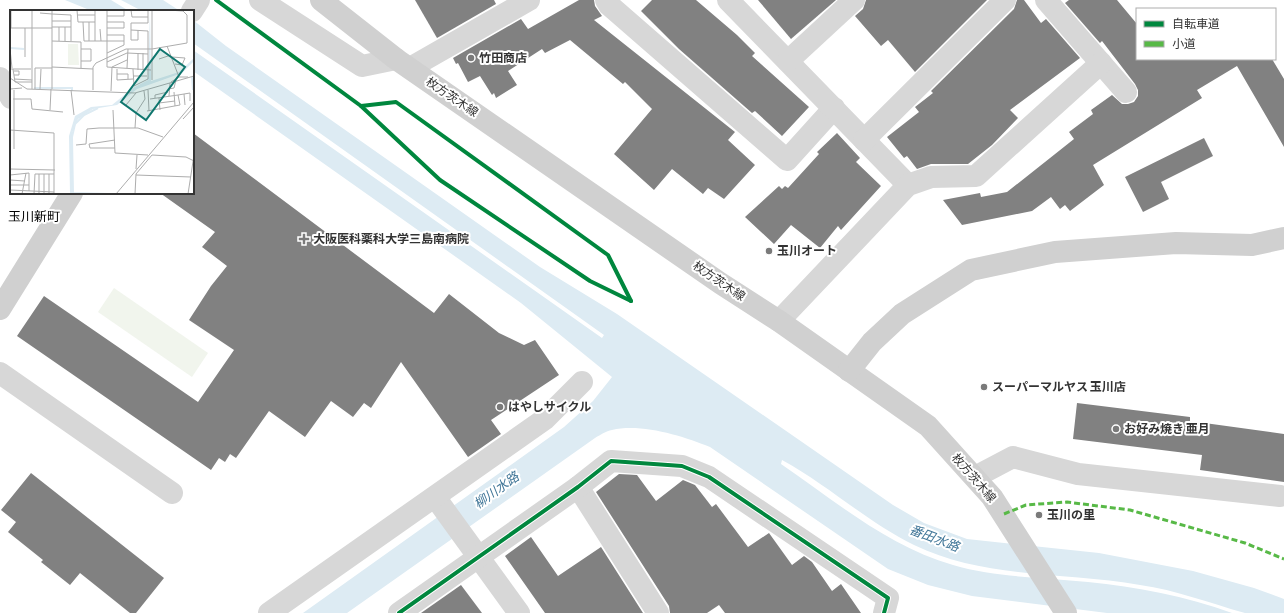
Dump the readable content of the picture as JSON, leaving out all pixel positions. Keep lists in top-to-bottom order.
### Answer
{
  "streets": {
    "main road": ["枚方茨木線"]
  },
  "districts": ["玉川新町"],
  "water": ["柳川水路", "番田水路"],
  "places": {
    "other": [
      "竹田商店",
      "玉川オート",
      "スーパーマルヤス 玉川店",
      "はやしサイクル",
      "お好み焼き 亜月",
      "玉川の里"
    ],
    "health": ["大阪医科薬科大学三島南病院"]
  },
  "legend": ["自転車道", "小道"]
}
